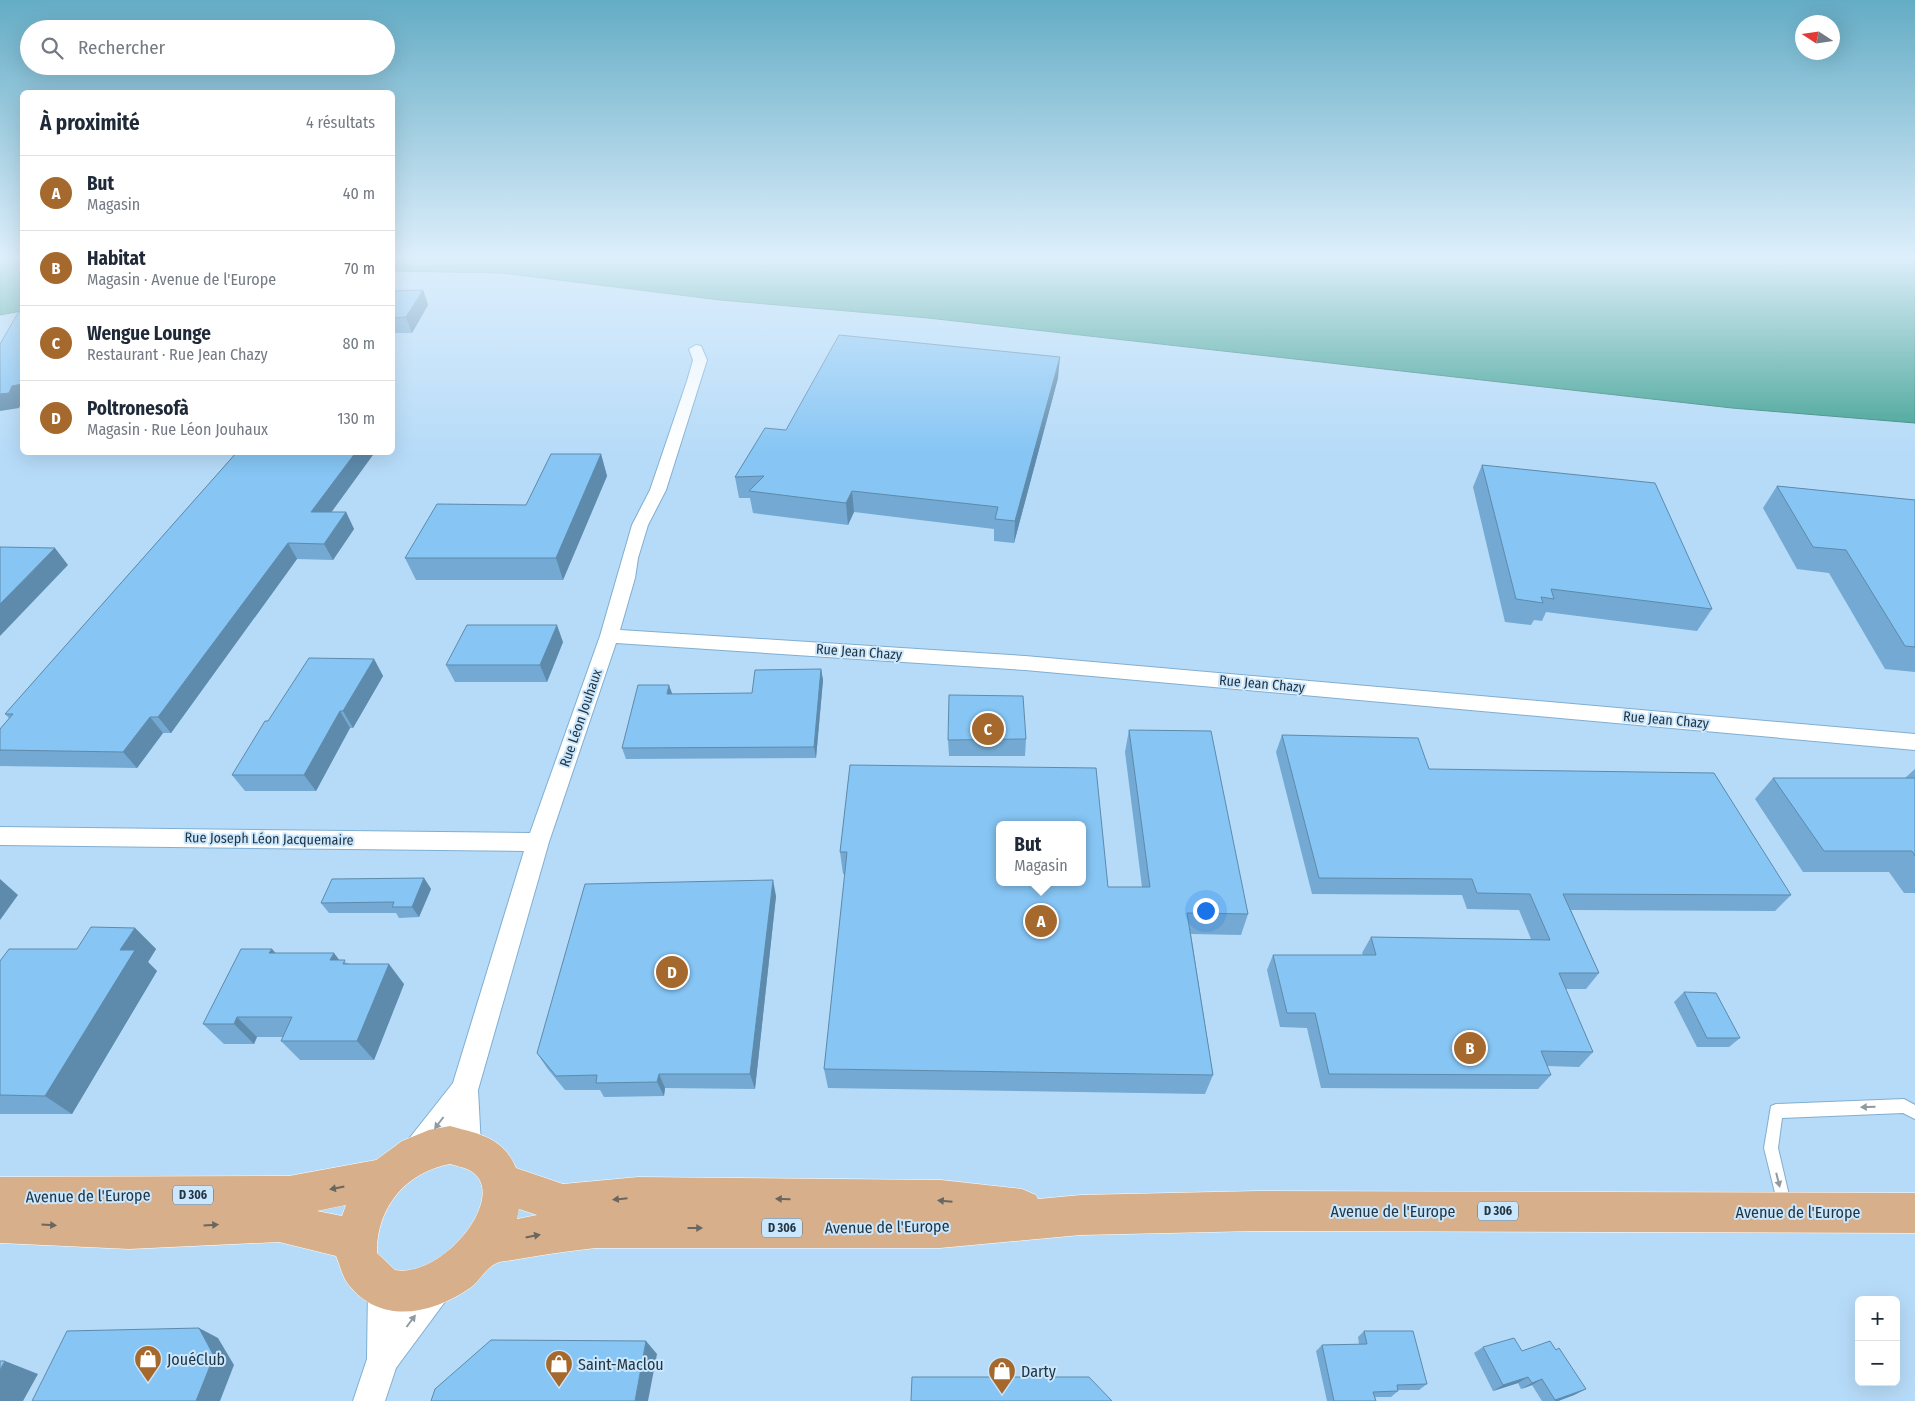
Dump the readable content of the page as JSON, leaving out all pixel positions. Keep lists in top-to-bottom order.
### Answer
{
  "streets": {
    "main road": ["D 306", "Avenue de l'Europe"],
    "street": ["Rue Jean Chazy", "Rue Léon Jouhaux", "Rue Joseph Léon Jacquemaire"]
  },
  "crossings": [
    ["Rue Jean Chazy", "Rue Léon Jouhaux"],
    ["Rue Léon Jouhaux", "Rue Joseph Léon Jacquemaire"],
    ["Rue Léon Jouhaux", "Avenue de l'Europe"]
  ],
  "places": {
    "shop": ["JouéClub", "Saint-Maclou", "Darty"]
  },
  "north": "left",
  "page": {
    "search": "Rechercher",
    "heading": ["À proximité", "4 résultats"],
    "list": [
      {
        "mark": "A",
        "name": "But",
        "note": "Magasin",
        "value": "40 m"
      },
      {
        "mark": "B",
        "name": "Habitat",
        "note": "Magasin · Avenue de l'Europe",
        "value": "70 m"
      },
      {
        "mark": "C",
        "name": "Wengue Lounge",
        "note": "Restaurant · Rue Jean Chazy",
        "value": "80 m"
      },
      {
        "mark": "D",
        "name": "Poltronesofà",
        "note": "Magasin · Rue Léon Jouhaux",
        "value": "130 m"
      }
    ],
    "pins": [
      "C",
      "A",
      "D",
      "B"
    ],
    "popup": ["But", "Magasin"],
    "map_buttons": ["+", "−"]
  }
}
